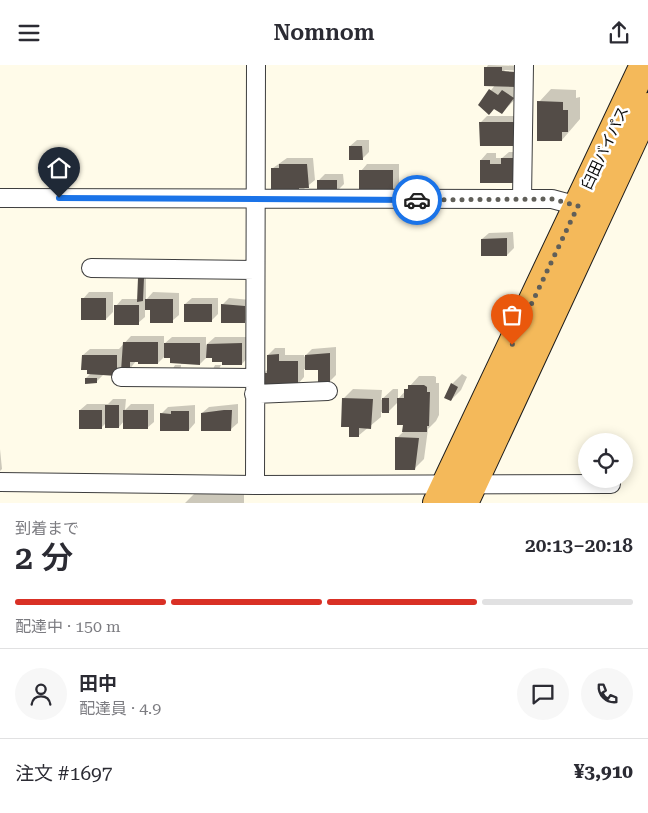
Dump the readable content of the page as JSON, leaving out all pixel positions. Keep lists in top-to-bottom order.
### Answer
{
  "streets": {
    "highway": ["臼田バイパス"]
  },
  "page": {
    "header": "Nomnom",
    "heading": ["2 分", "到着まで", "20:13–20:18"],
    "panel": [
      "田中",
      "配達員 · 4.9",
      "注文 #1697",
      "¥3,910"
    ],
    "bar": "配達中 · 150 m"
  }
}
